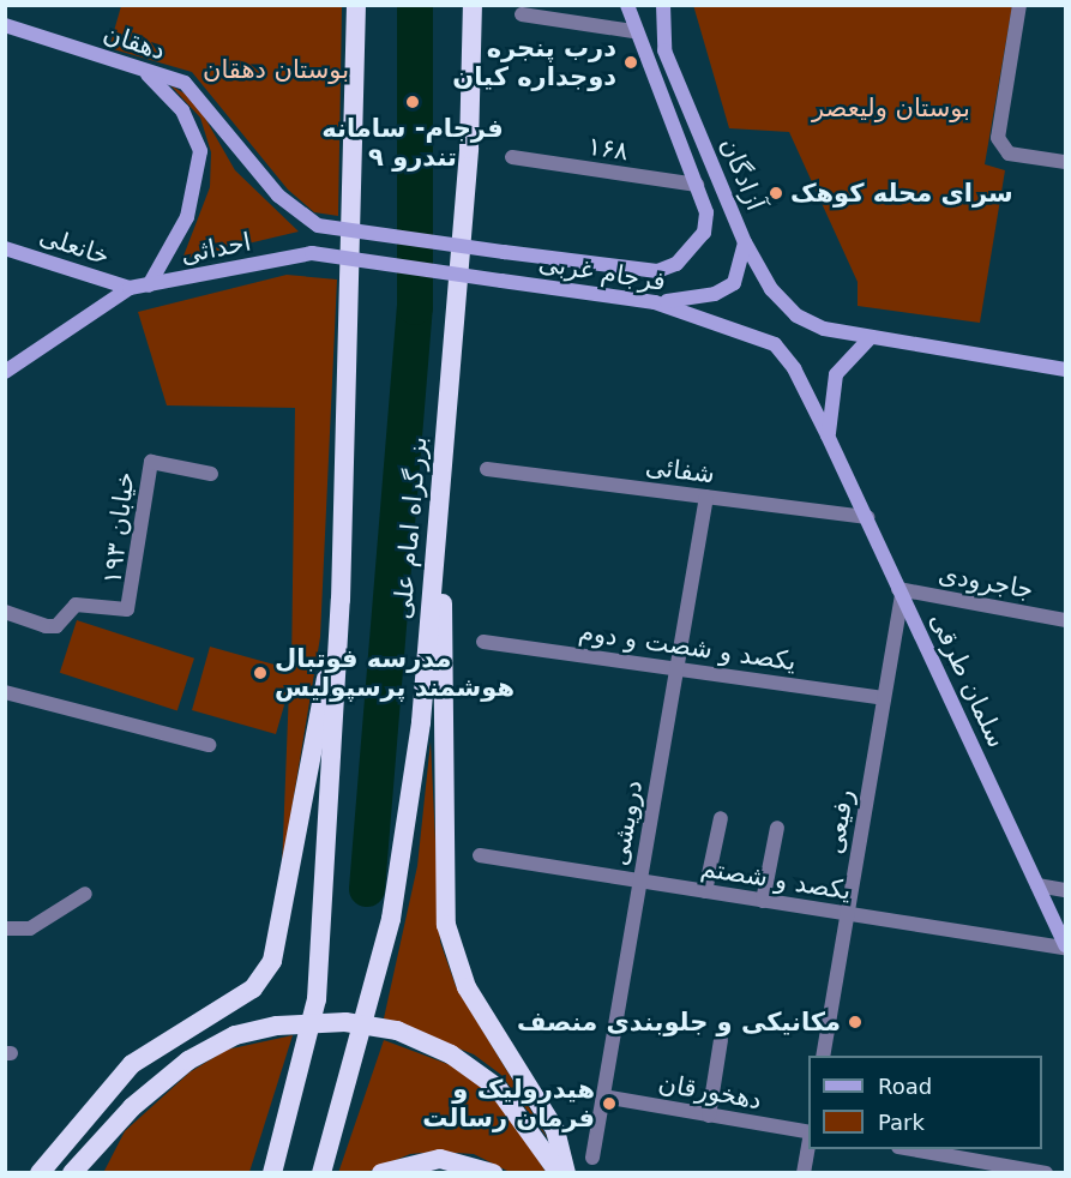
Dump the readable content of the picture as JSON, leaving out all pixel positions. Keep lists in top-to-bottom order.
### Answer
{
  "streets": {
    "highway": ["بزرگراه امام علی"],
    "main road": [
      "دهقان",
      "آزادگان",
      "خانعلی",
      "احداثی",
      "فرجام غربی",
      "سلمان طرقی"
    ],
    "street": [
      "۱۶۸",
      "شفائی",
      "خیابان ۱۹۳",
      "جاجرودی",
      "یکصد و شصت و دوم",
      "رفیعی",
      "درویشی",
      "یکصد و شصتم",
      "دهخورقان"
    ]
  },
  "crossings": [
    ["دهقان", "فرجام غربی"],
    ["۱۶۸", "فرجام غربی"],
    ["خانعلی", "احداثی"],
    ["احداثی", "فرجام غربی"],
    ["فرجام غربی", "سلمان طرقی"],
    ["شفائی", "سلمان طرقی"],
    ["شفائی", "درویشی"],
    ["جاجرودی", "سلمان طرقی"],
    ["جاجرودی", "رفیعی"],
    ["یکصد و شصت و دوم", "رفیعی"],
    ["یکصد و شصت و دوم", "درویشی"],
    ["سلمان طرقی", "رفیعی"],
    ["سلمان طرقی", "یکصد و شصتم"],
    ["رفیعی", "یکصد و شصتم"],
    ["درویشی", "یکصد و شصتم"],
    ["درویشی", "دهخورقان"]
  ],
  "parks": ["بوستان دهقان", "بوستان ولیعصر"],
  "places": [
    "درب پنجره دوجداره کیان",
    "فرجام- سامانه ۹ تندرو",
    "سرای محله کوهک",
    "مدرسه فوتبال هوشمند پرسپولیس",
    "مکانیکی و جلوبندی منصف",
    "هیدرولیک و فرمان رسالت"
  ],
  "legend": ["Road", "Park"]
}
